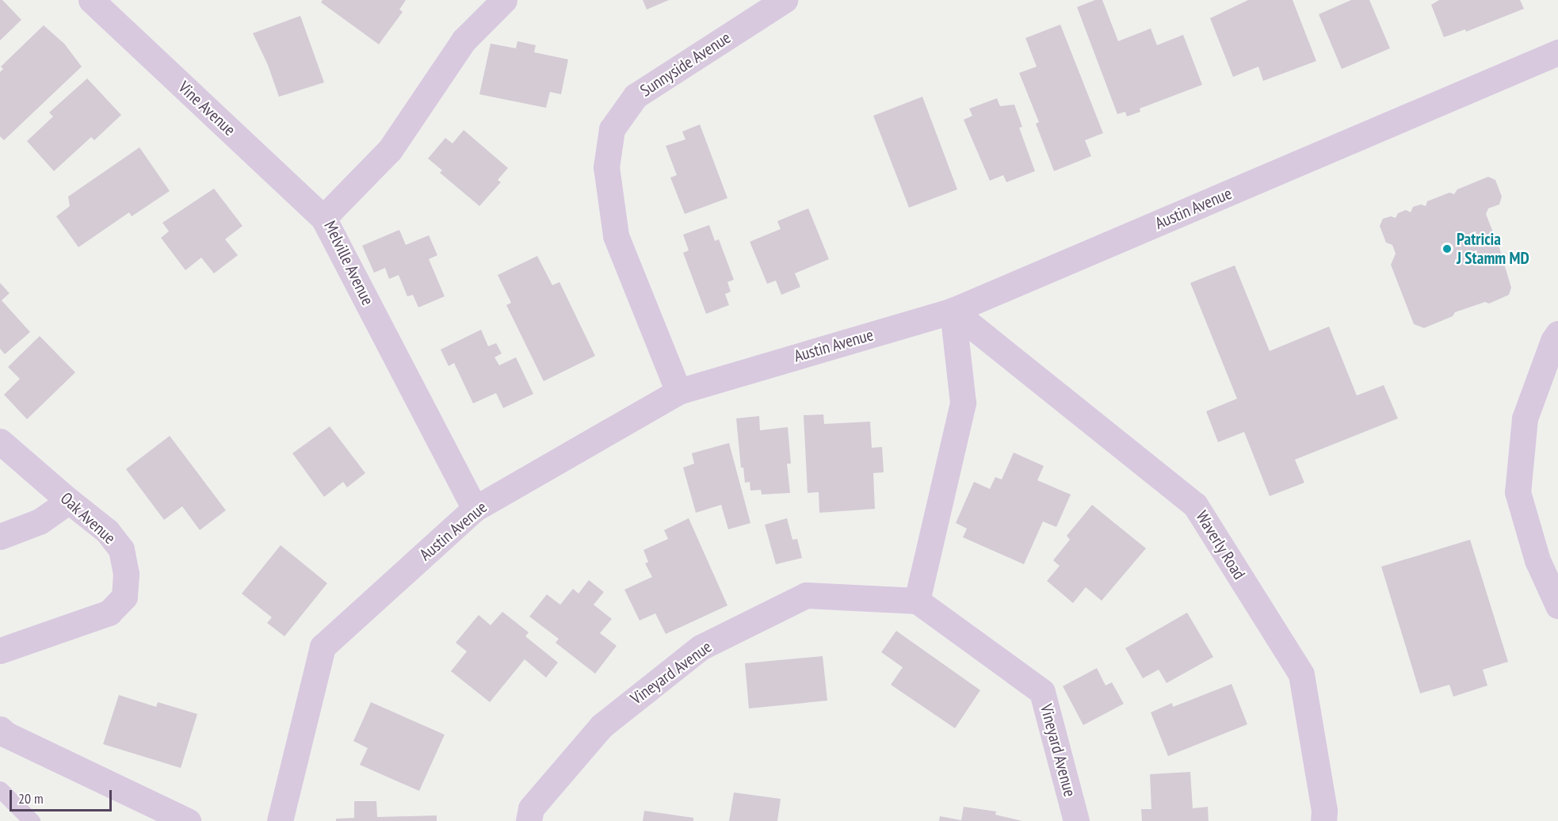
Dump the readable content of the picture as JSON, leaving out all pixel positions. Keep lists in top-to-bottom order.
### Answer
{
  "streets": {
    "street": [
      "Sunnyside Avenue",
      "Vine Avenue",
      "Austin Avenue",
      "Melville Avenue",
      "Oak Avenue",
      "Waverly Road",
      "Vineyard Avenue"
    ]
  },
  "crossings": [
    ["Sunnyside Avenue", "Austin Avenue"],
    ["Vine Avenue", "Melville Avenue"],
    ["Austin Avenue", "Melville Avenue"],
    ["Austin Avenue", "Waverly Road"]
  ],
  "places": ["Patricia J Stamm MD"],
  "scale_bar": "20 m"
}
